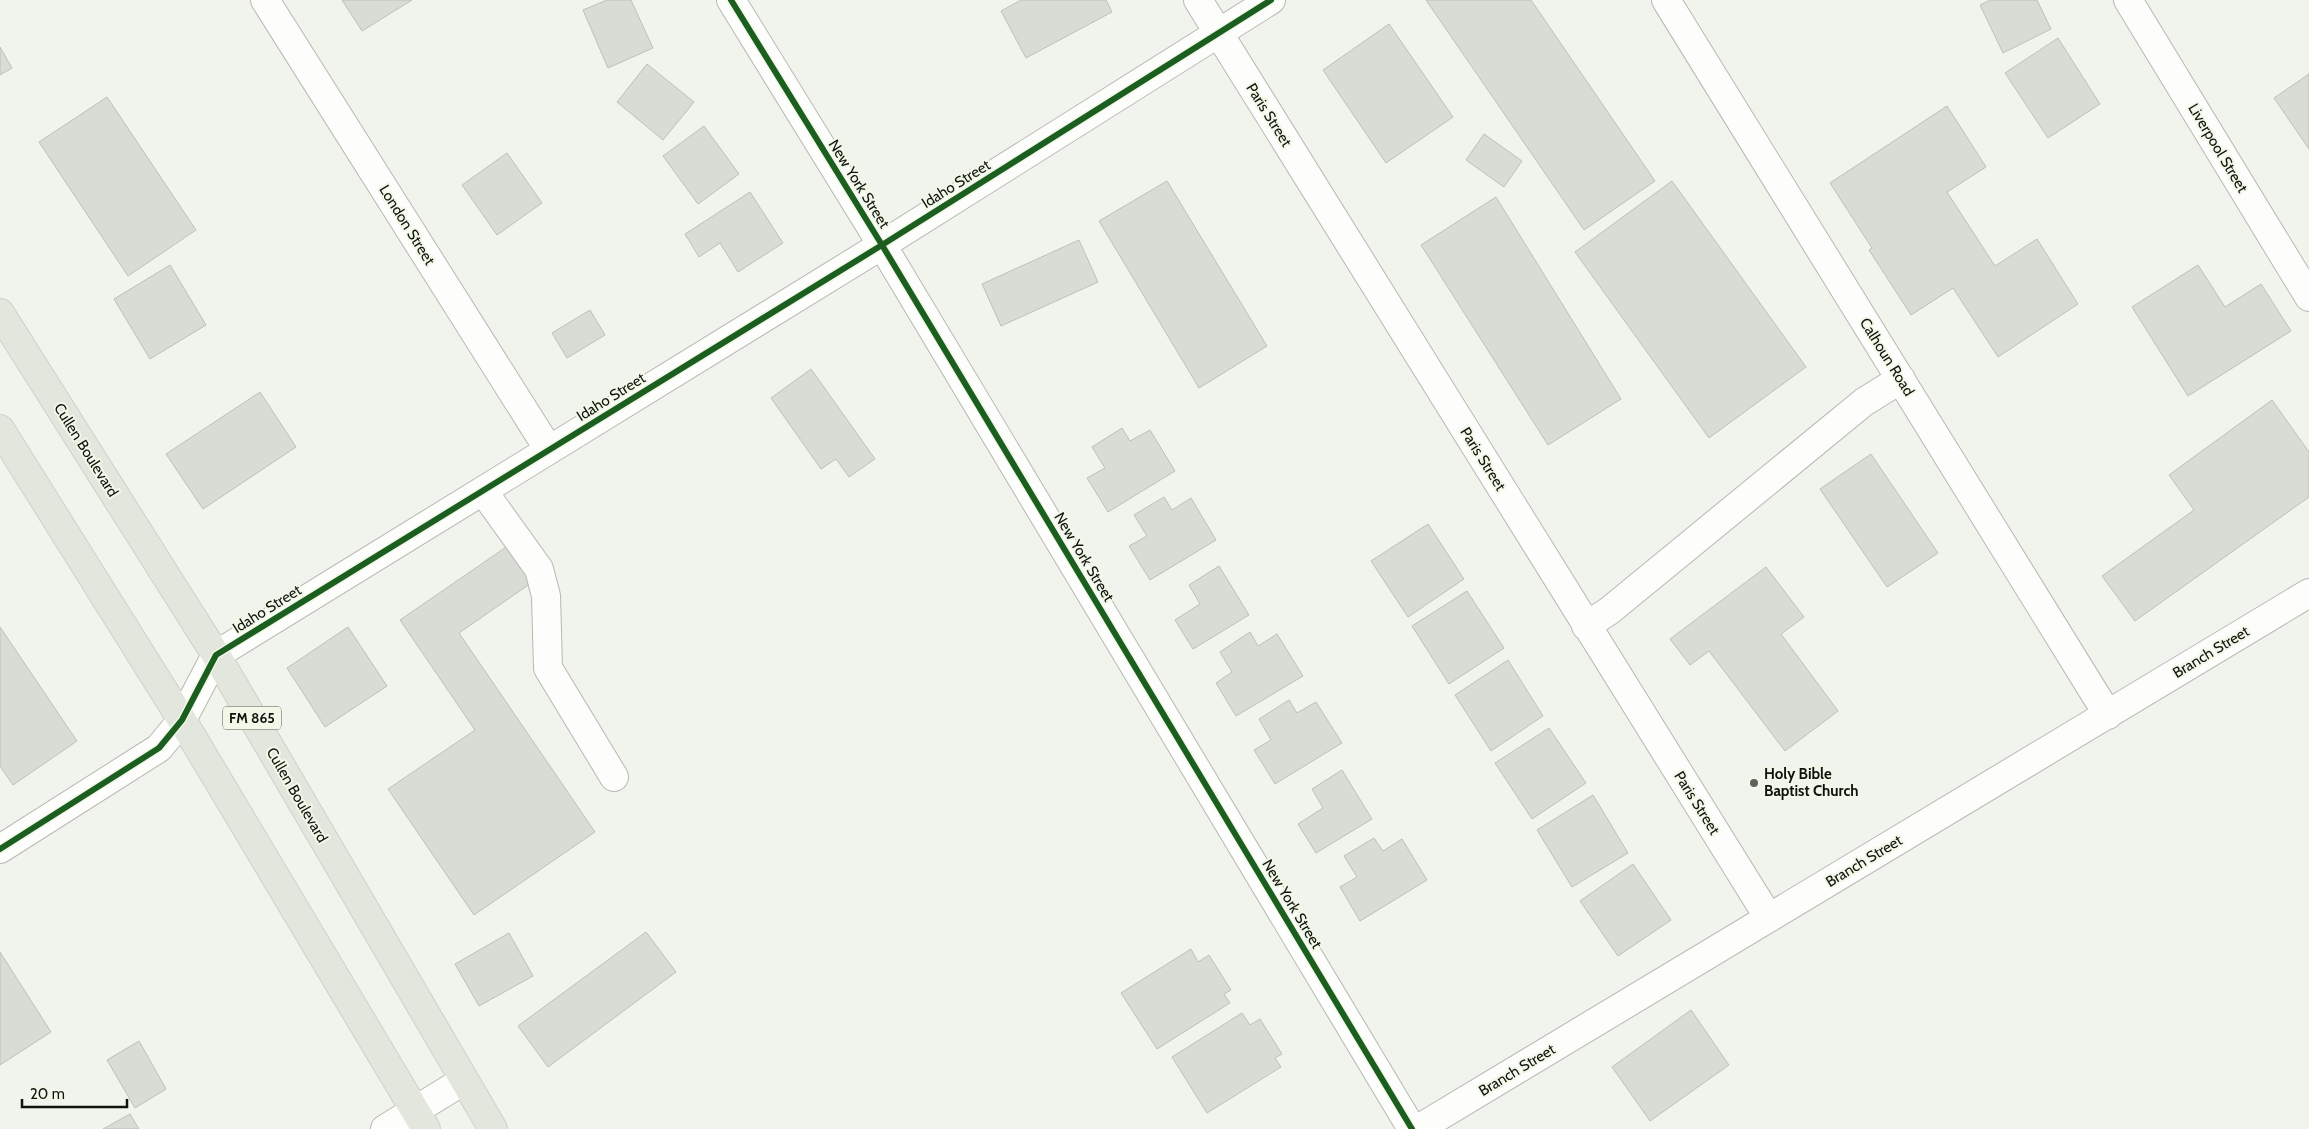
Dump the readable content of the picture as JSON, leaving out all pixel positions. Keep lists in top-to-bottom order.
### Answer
{
  "streets": {
    "main road": ["Cullen Boulevard", "FM 865"],
    "street": [
      "Paris Street",
      "Liverpool Street",
      "New York Street",
      "Idaho Street",
      "London Street",
      "Calhoun Road",
      "Branch Street"
    ]
  },
  "crossings": [
    ["Paris Street", "Idaho Street"],
    ["Paris Street", "Branch Street"],
    ["New York Street", "Idaho Street"],
    ["Idaho Street", "London Street"],
    ["Idaho Street", "Cullen Boulevard"],
    ["Calhoun Road", "Branch Street"]
  ],
  "places": ["Holy Bible Baptist Church"],
  "scale_bar": "20 m"
}
